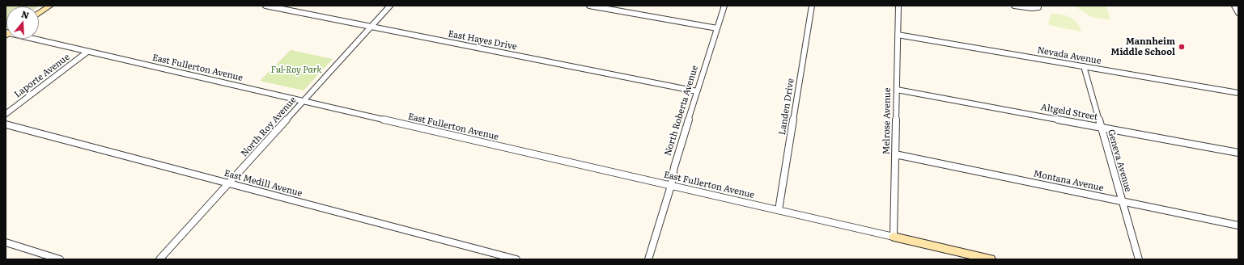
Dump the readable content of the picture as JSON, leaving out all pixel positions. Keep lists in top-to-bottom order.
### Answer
{
  "streets": {
    "street": [
      "East Hayes Drive",
      "Nevada Avenue",
      "East Fullerton Avenue",
      "Laporte Avenue",
      "Landen Drive",
      "North Roberta Avenue",
      "Altgeld Street",
      "Melrose Avenue",
      "North Roy Avenue",
      "Geneva Avenue",
      "Montana Avenue",
      "East Medill Avenue"
    ]
  },
  "crossings": [
    ["East Hayes Drive", "North Roberta Avenue"],
    ["East Hayes Drive", "North Roy Avenue"],
    ["Nevada Avenue", "Melrose Avenue"],
    ["Nevada Avenue", "Geneva Avenue"],
    ["East Fullerton Avenue", "Laporte Avenue"],
    ["East Fullerton Avenue", "Landen Drive"],
    ["East Fullerton Avenue", "North Roberta Avenue"],
    ["East Fullerton Avenue", "Melrose Avenue"],
    ["East Fullerton Avenue", "North Roy Avenue"],
    ["Altgeld Street", "Melrose Avenue"],
    ["Altgeld Street", "Geneva Avenue"],
    ["Melrose Avenue", "Montana Avenue"],
    ["North Roy Avenue", "East Medill Avenue"],
    ["Geneva Avenue", "Montana Avenue"]
  ],
  "parks": ["Ful-Roy Park"],
  "places": ["Mannheim Middle School"],
  "north": "top"
}
